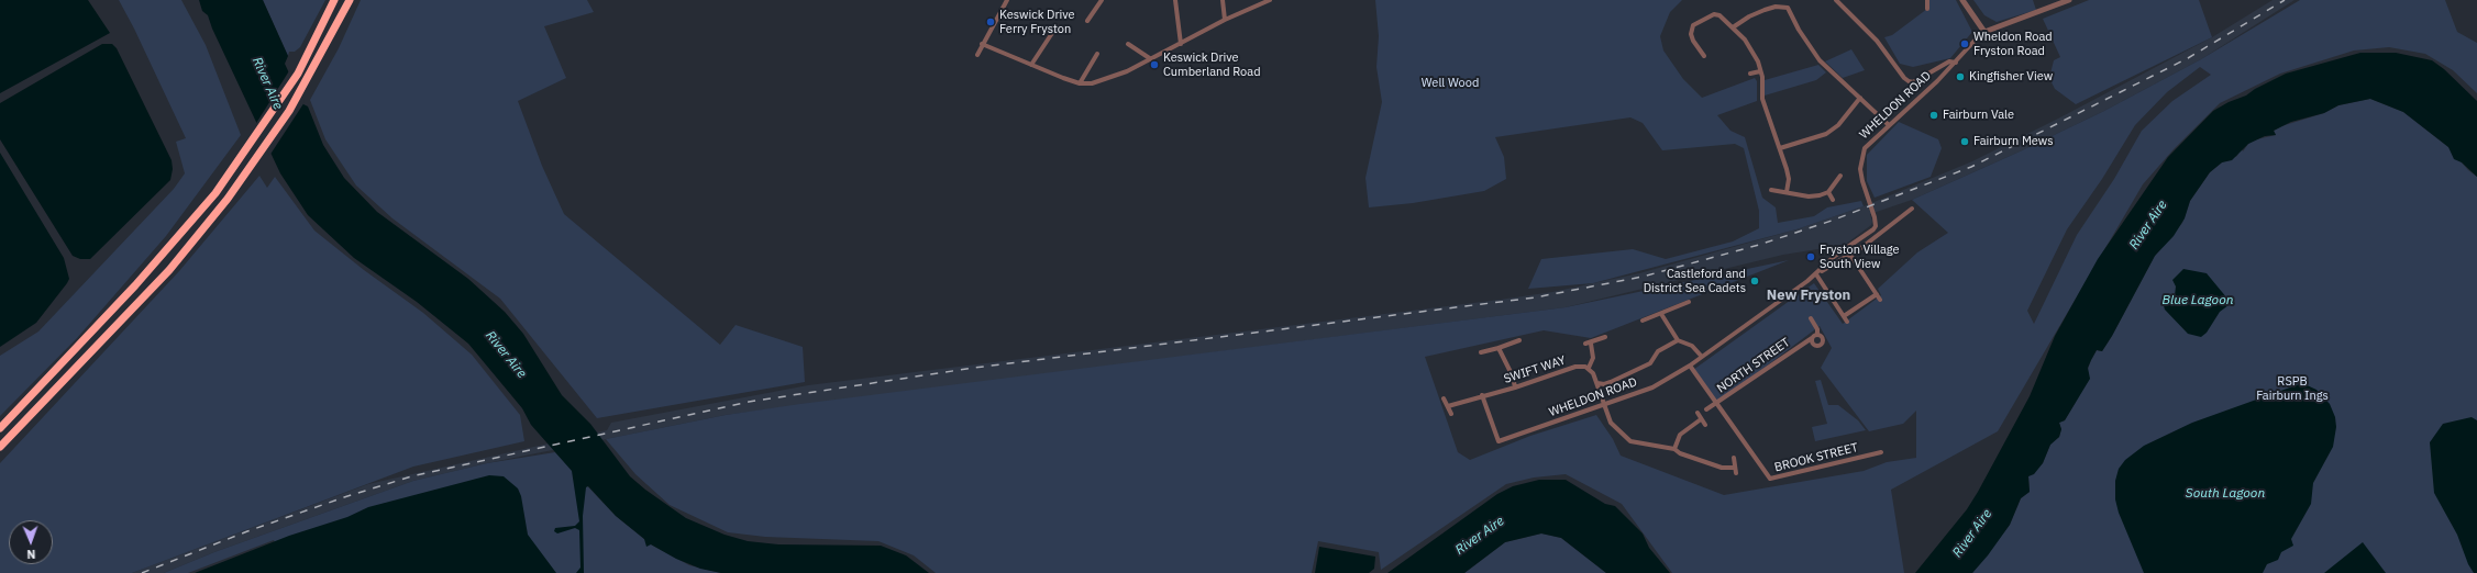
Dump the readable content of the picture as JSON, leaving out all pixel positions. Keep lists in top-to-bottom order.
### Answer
{
  "streets": {
    "street": [
      "WHELDON ROAD",
      "NORTH STREET",
      "SWIFT WAY",
      "BROOK STREET"
    ]
  },
  "crossings": [
    ["WHELDON ROAD", "SWIFT WAY"],
    ["NORTH STREET", "BROOK STREET"]
  ],
  "districts": ["New Fryston"],
  "water": ["River Aire", "Blue Lagoon", "South Lagoon"],
  "parks": ["Well Wood", "RSPB Fairburn Ings"],
  "places": [
    "Keswick Drive Ferry Fryston",
    "Wheldon Road Fryston Road",
    "Keswick Drive Cumberland Road",
    "Kingfisher View",
    "Fairburn Vale",
    "Fairburn Mews",
    "Fryston Village South View",
    "Castleford and District Sea Cadets"
  ],
  "north": "bottom"
}
